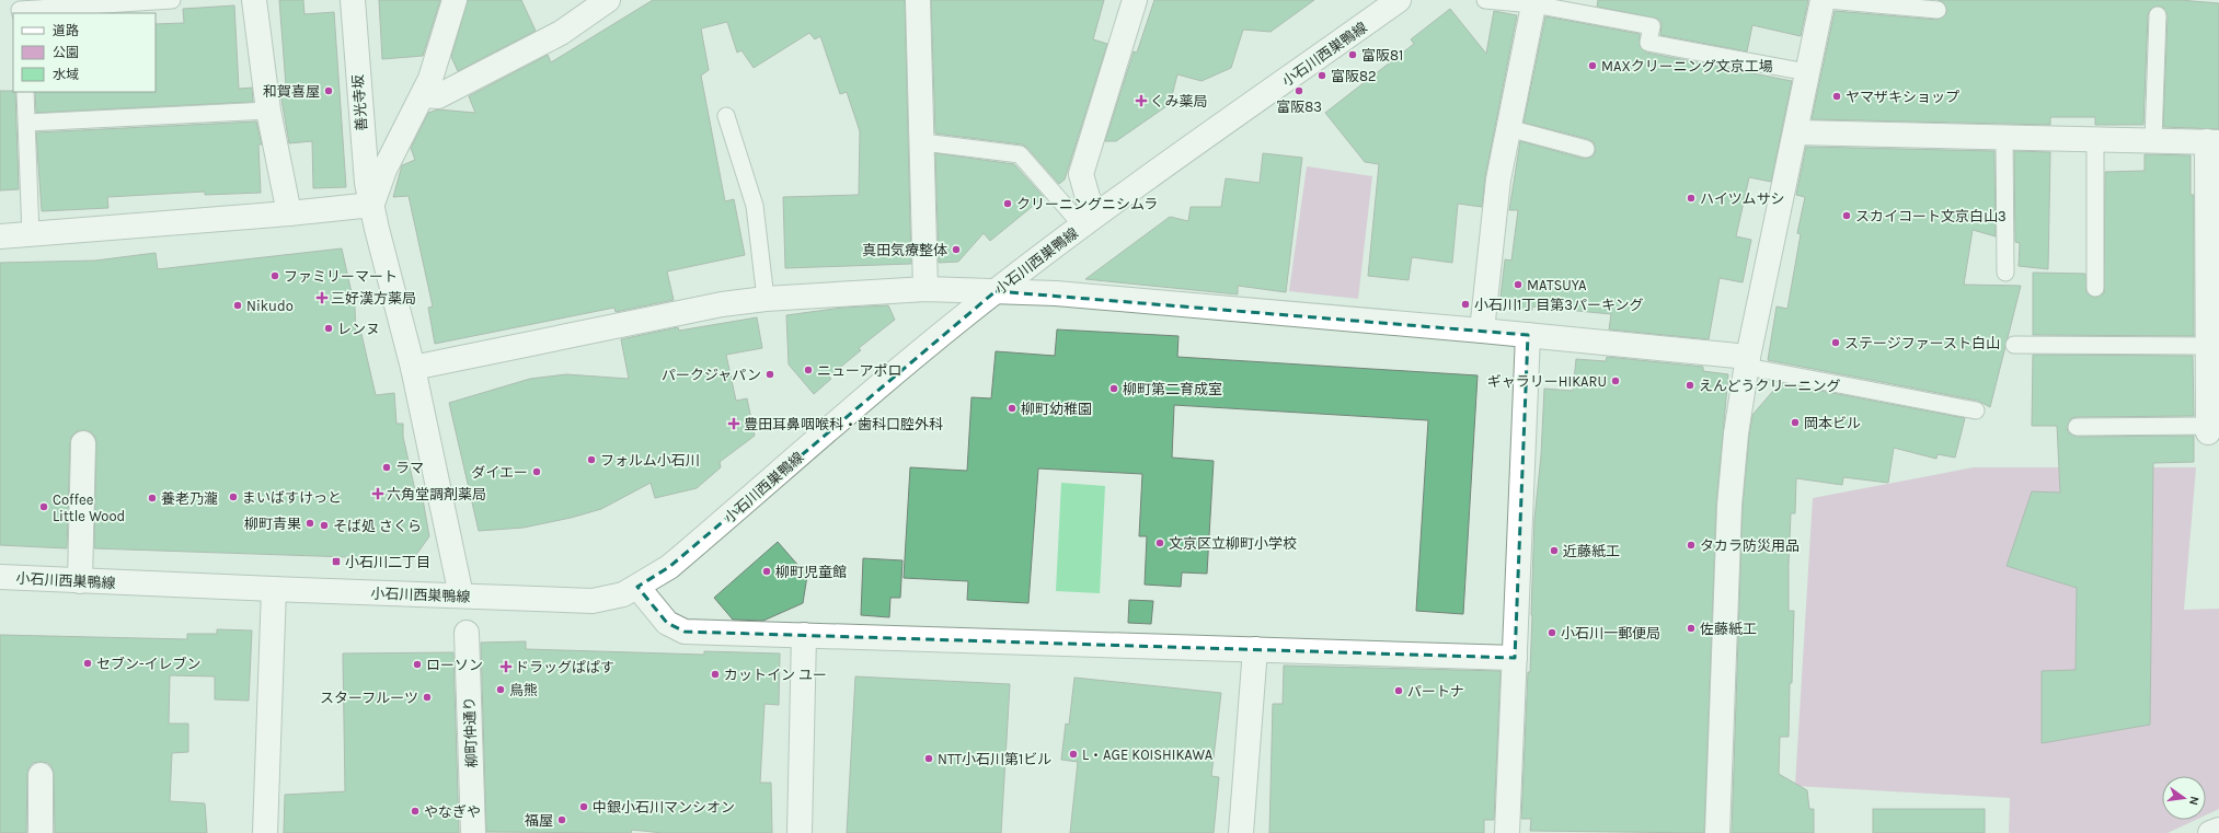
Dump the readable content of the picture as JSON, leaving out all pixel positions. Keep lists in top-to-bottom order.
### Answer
{
  "streets": {
    "street": ["小石川西巣鴨線", "善光寺坂", "柳町仲通り"]
  },
  "crossings": [
    ["小石川西巣鴨線", "善光寺坂"]
  ],
  "places": {
    "other": [
      "富阪81",
      "MAXクリーニング文京工場",
      "富阪82",
      "和賀喜屋",
      "富阪83",
      "ヤマザキショップ",
      "ハイツムサシ",
      "クリーニングニシムラ",
      "スカイコート文京白山3",
      "真田気療整体",
      "ファミリーマート",
      "MATSUYA",
      "小石川1丁目第3パーキング",
      "Nikudo",
      "レンヌ",
      "ステージファースト白山",
      "ニューアポロ",
      "パークジャパン",
      "ギャラリーHIKARU",
      "えんどうクリーニング",
      "柳町第二育成室",
      "柳町幼稚園",
      "岡本ビル",
      "フォルム小石川",
      "ラマ",
      "ダイエー",
      "まいばすけっと",
      "養老乃瀧",
      "Coffee Little Wood",
      "柳町青果",
      "そば処 さくら",
      "文京区立柳町小学校",
      "タカラ防災用品",
      "近藤紙工",
      "柳町児童館",
      "佐藤紙工",
      "小石川一郵便局",
      "セブン-イレブン",
      "ローソン",
      "カットイン ユー",
      "鳥熊",
      "パートナ",
      "スターフルーツ",
      "L・AGE KOISHIKAWA",
      "NTT小石川第1ビル",
      "中銀小石川マンシオン",
      "やなぎや",
      "福屋"
    ],
    "health": [
      "くみ薬局",
      "三好漢方薬局",
      "豊田耳鼻咽喉科・歯科口腔外科",
      "六角堂調剤薬局",
      "ドラッグぱぱす"
    ],
    "transit": ["小石川二丁目"]
  },
  "legend": ["道路", "公園", "水域"],
  "north": "right"
}
